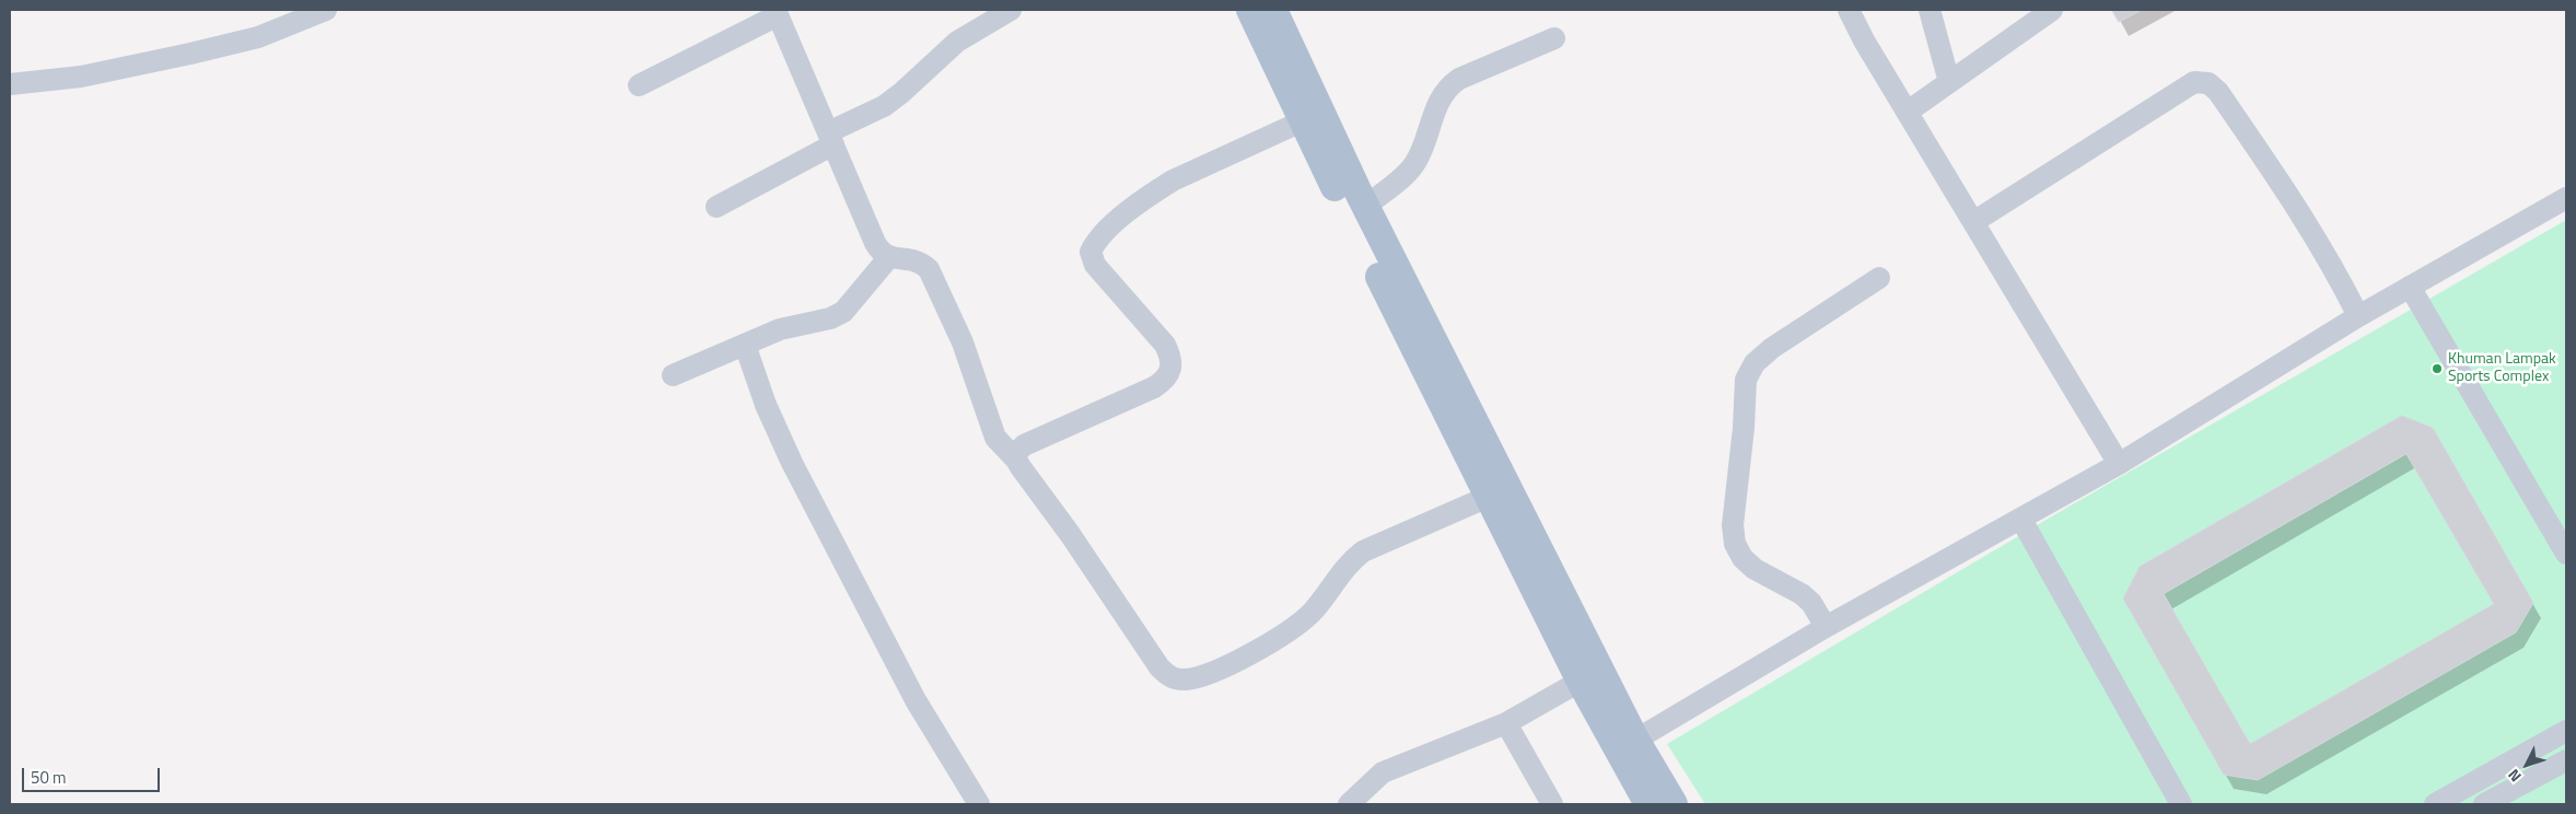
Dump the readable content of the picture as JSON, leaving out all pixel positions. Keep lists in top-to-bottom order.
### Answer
{
  "places": ["Khuman Lampak Sports Complex"],
  "scale_bar": "50 m",
  "north": "bottom left"
}
